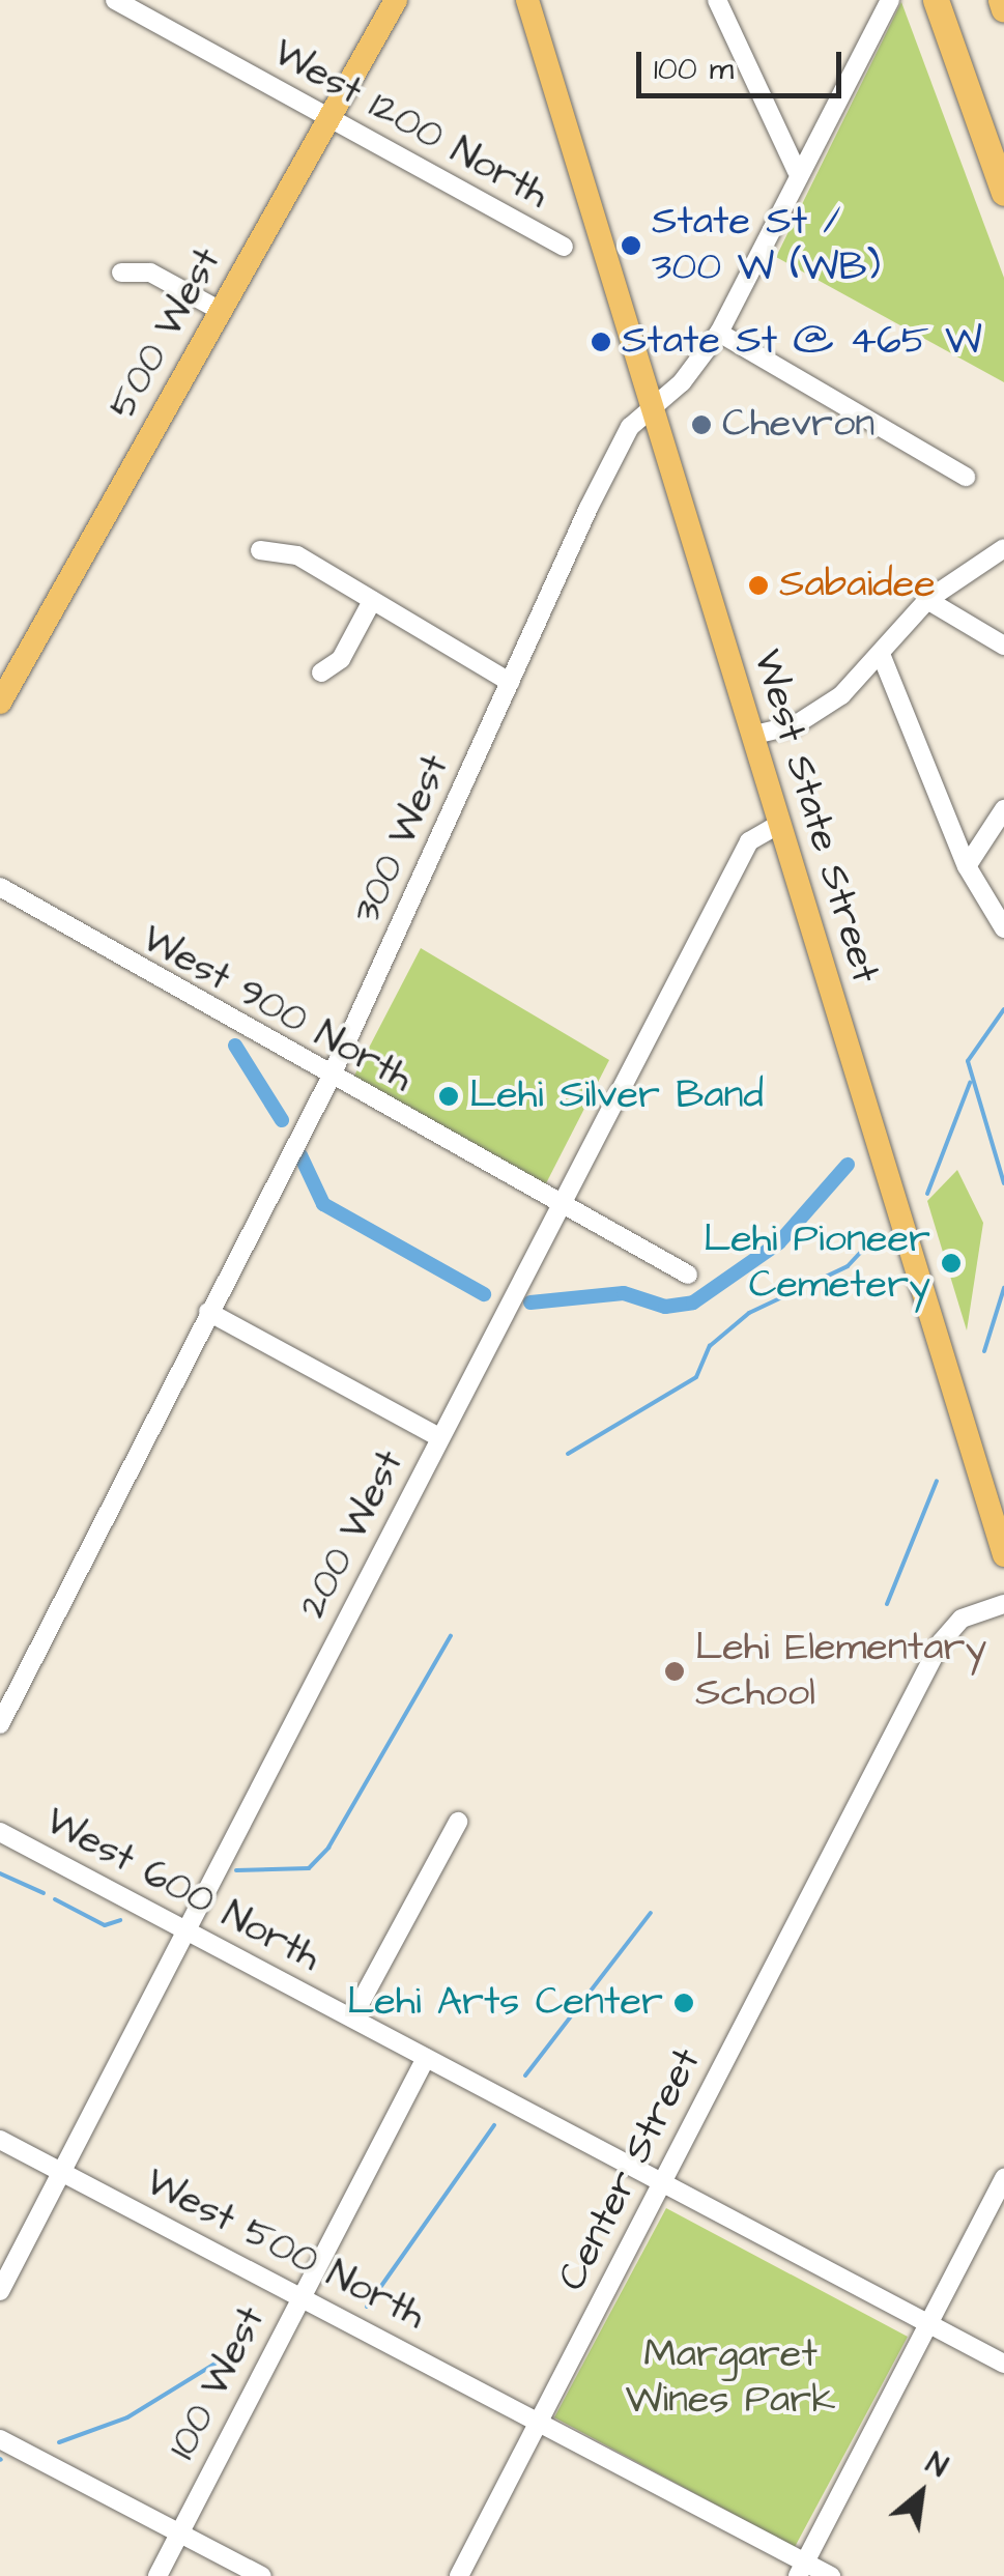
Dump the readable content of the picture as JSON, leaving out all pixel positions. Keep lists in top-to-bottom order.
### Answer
{
  "streets": {
    "main road": ["500 West", "West State Street"],
    "street": [
      "West 1200 North",
      "300 West",
      "West 900 North",
      "200 West",
      "West 600 North",
      "Center Street",
      "West 500 North",
      "100 West"
    ]
  },
  "crossings": [
    ["West 1200 North", "500 West"],
    ["West State Street", "300 West"],
    ["West State Street", "200 West"],
    ["300 West", "West 900 North"],
    ["West 900 North", "200 West"],
    ["200 West", "West 600 North"],
    ["200 West", "West 500 North"],
    ["West 600 North", "Center Street"],
    ["West 600 North", "100 West"],
    ["Center Street", "West 500 North"],
    ["West 500 North", "100 West"]
  ],
  "parks": ["Margaret Wines Park"],
  "places": [
    "State St / 300 W (WB)",
    "State St @ 465 W",
    "Chevron",
    "Sabaidee",
    "Lehi Silver Band",
    "Lehi Pioneer Cemetery",
    "Lehi Elementary School",
    "Lehi Arts Center"
  ],
  "scale_bar": "100 m",
  "north": "top right"
}
